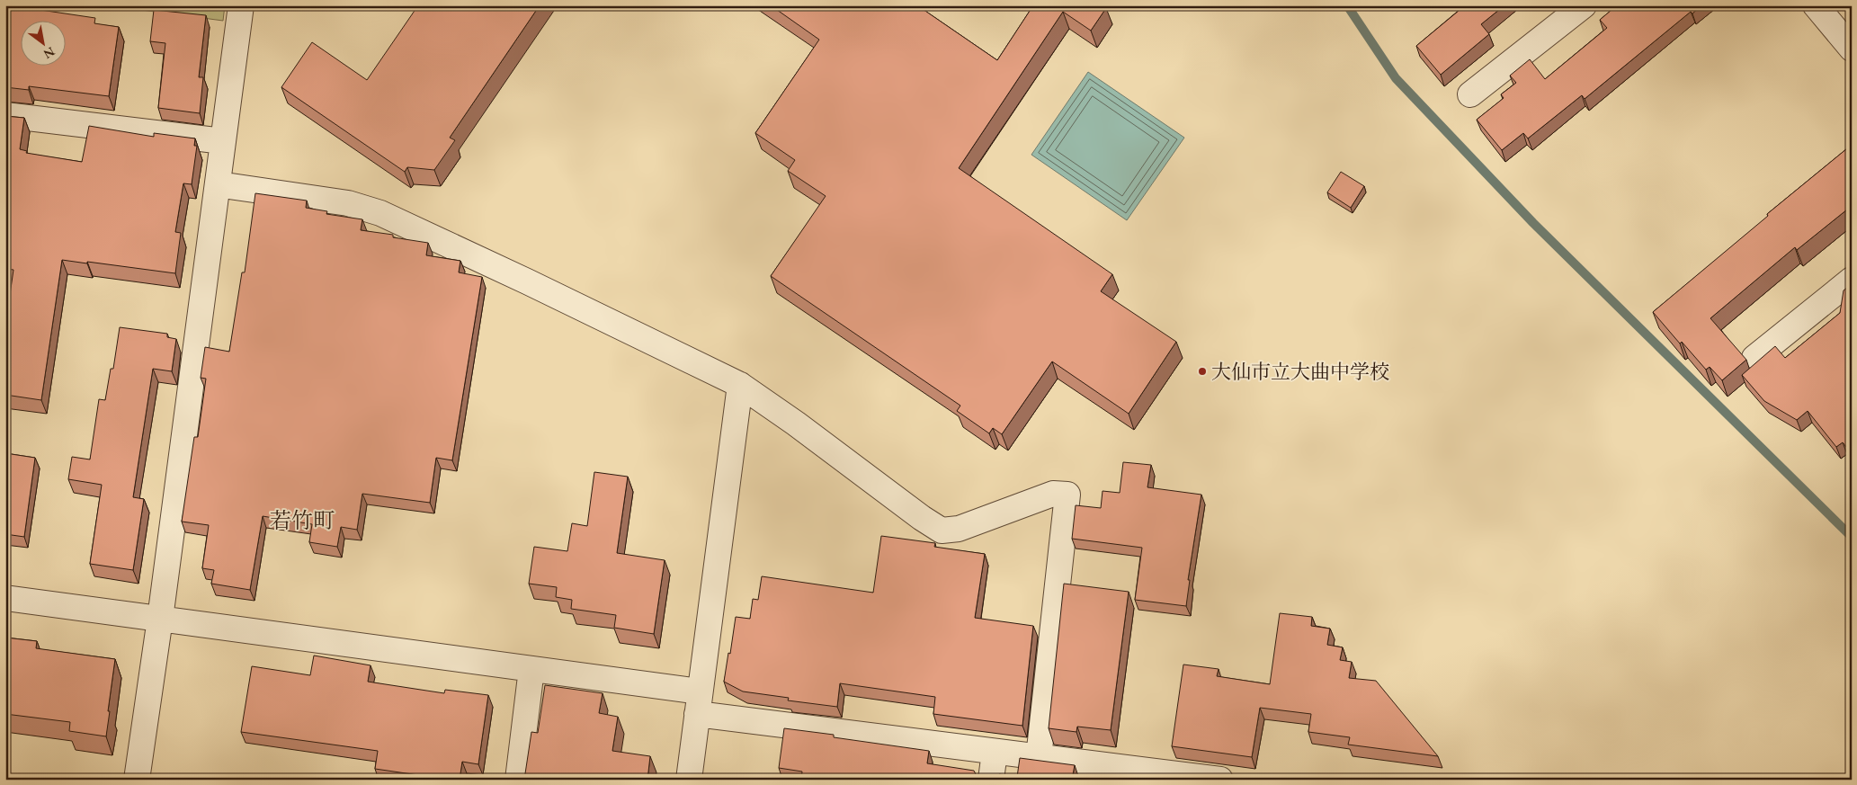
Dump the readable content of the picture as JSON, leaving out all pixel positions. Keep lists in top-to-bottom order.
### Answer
{
  "districts": ["若竹町"],
  "places": ["大仙市立大曲中学校"],
  "north": "bottom right"
}
